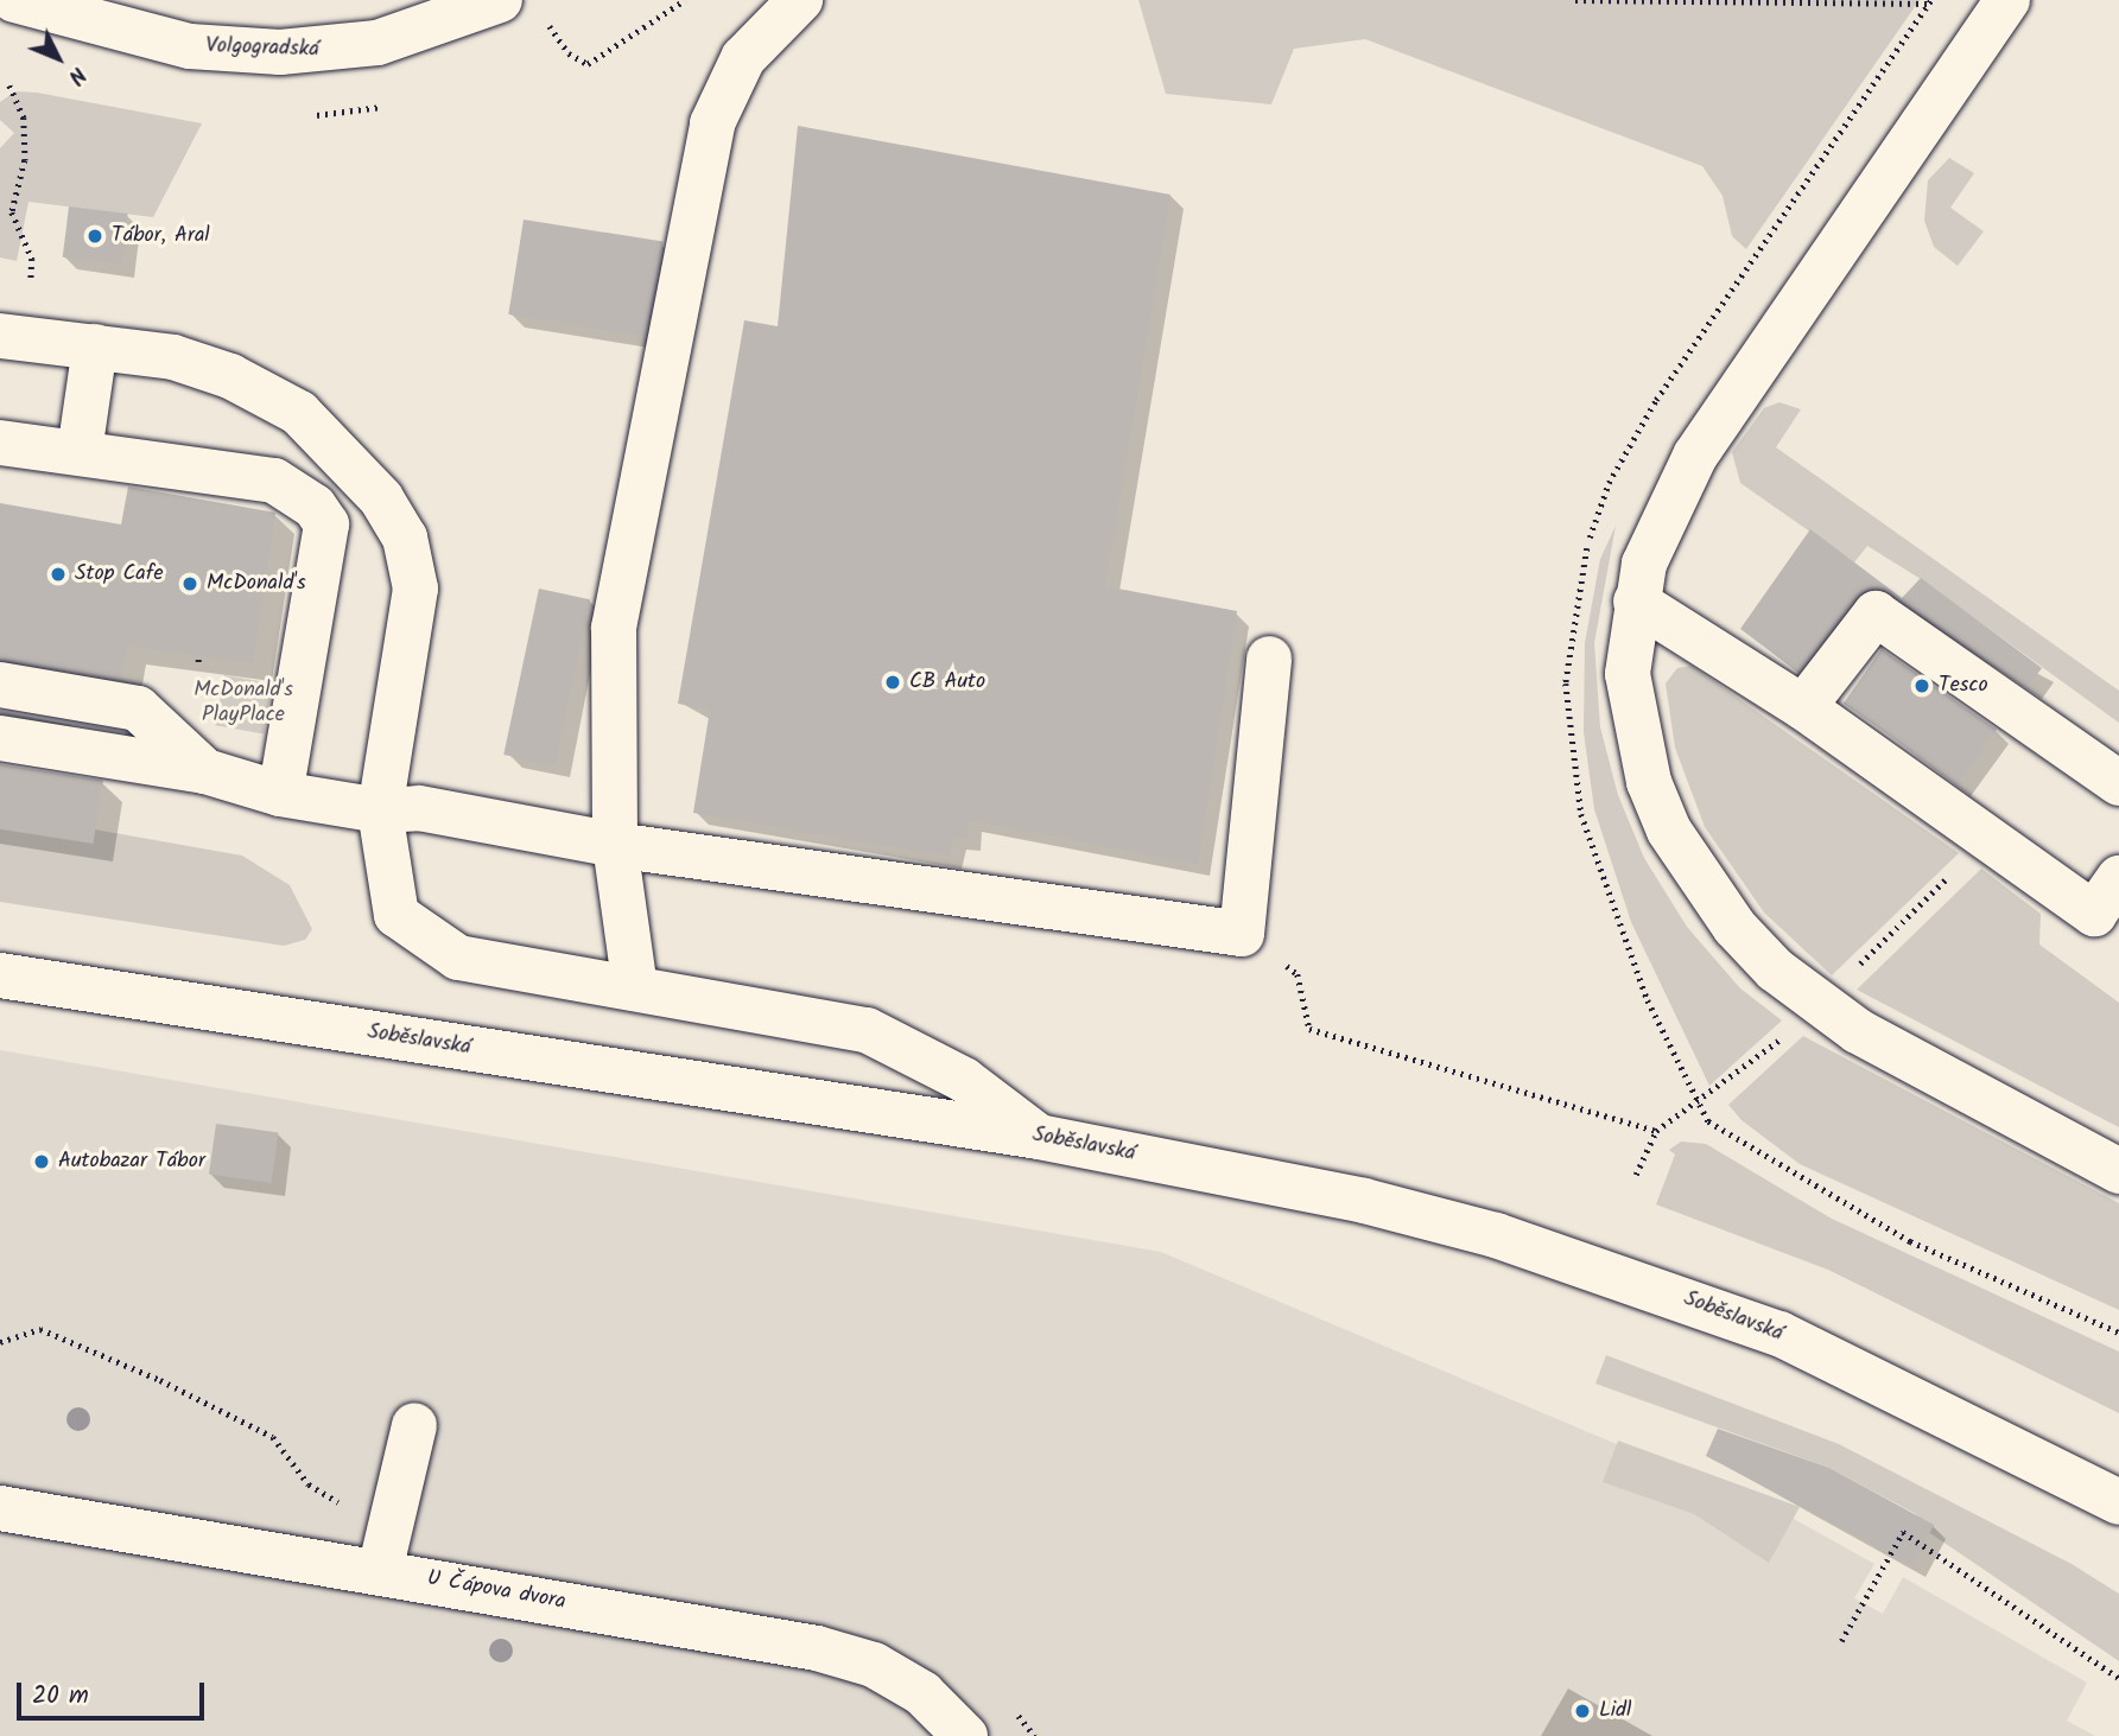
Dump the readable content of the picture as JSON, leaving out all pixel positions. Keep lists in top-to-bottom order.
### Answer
{
  "streets": {
    "main road": ["Volgogradská", "Soběslavská", "U Čápova dvora"]
  },
  "parks": ["McDonald's PlayPlace"],
  "places": [
    "Tábor, Aral",
    "Stop Cafe",
    "McDonald's",
    "CB Auto",
    "Tesco",
    "Autobazar Tábor",
    "Lidl"
  ],
  "scale_bar": "20 m",
  "north": "bottom right"
}
